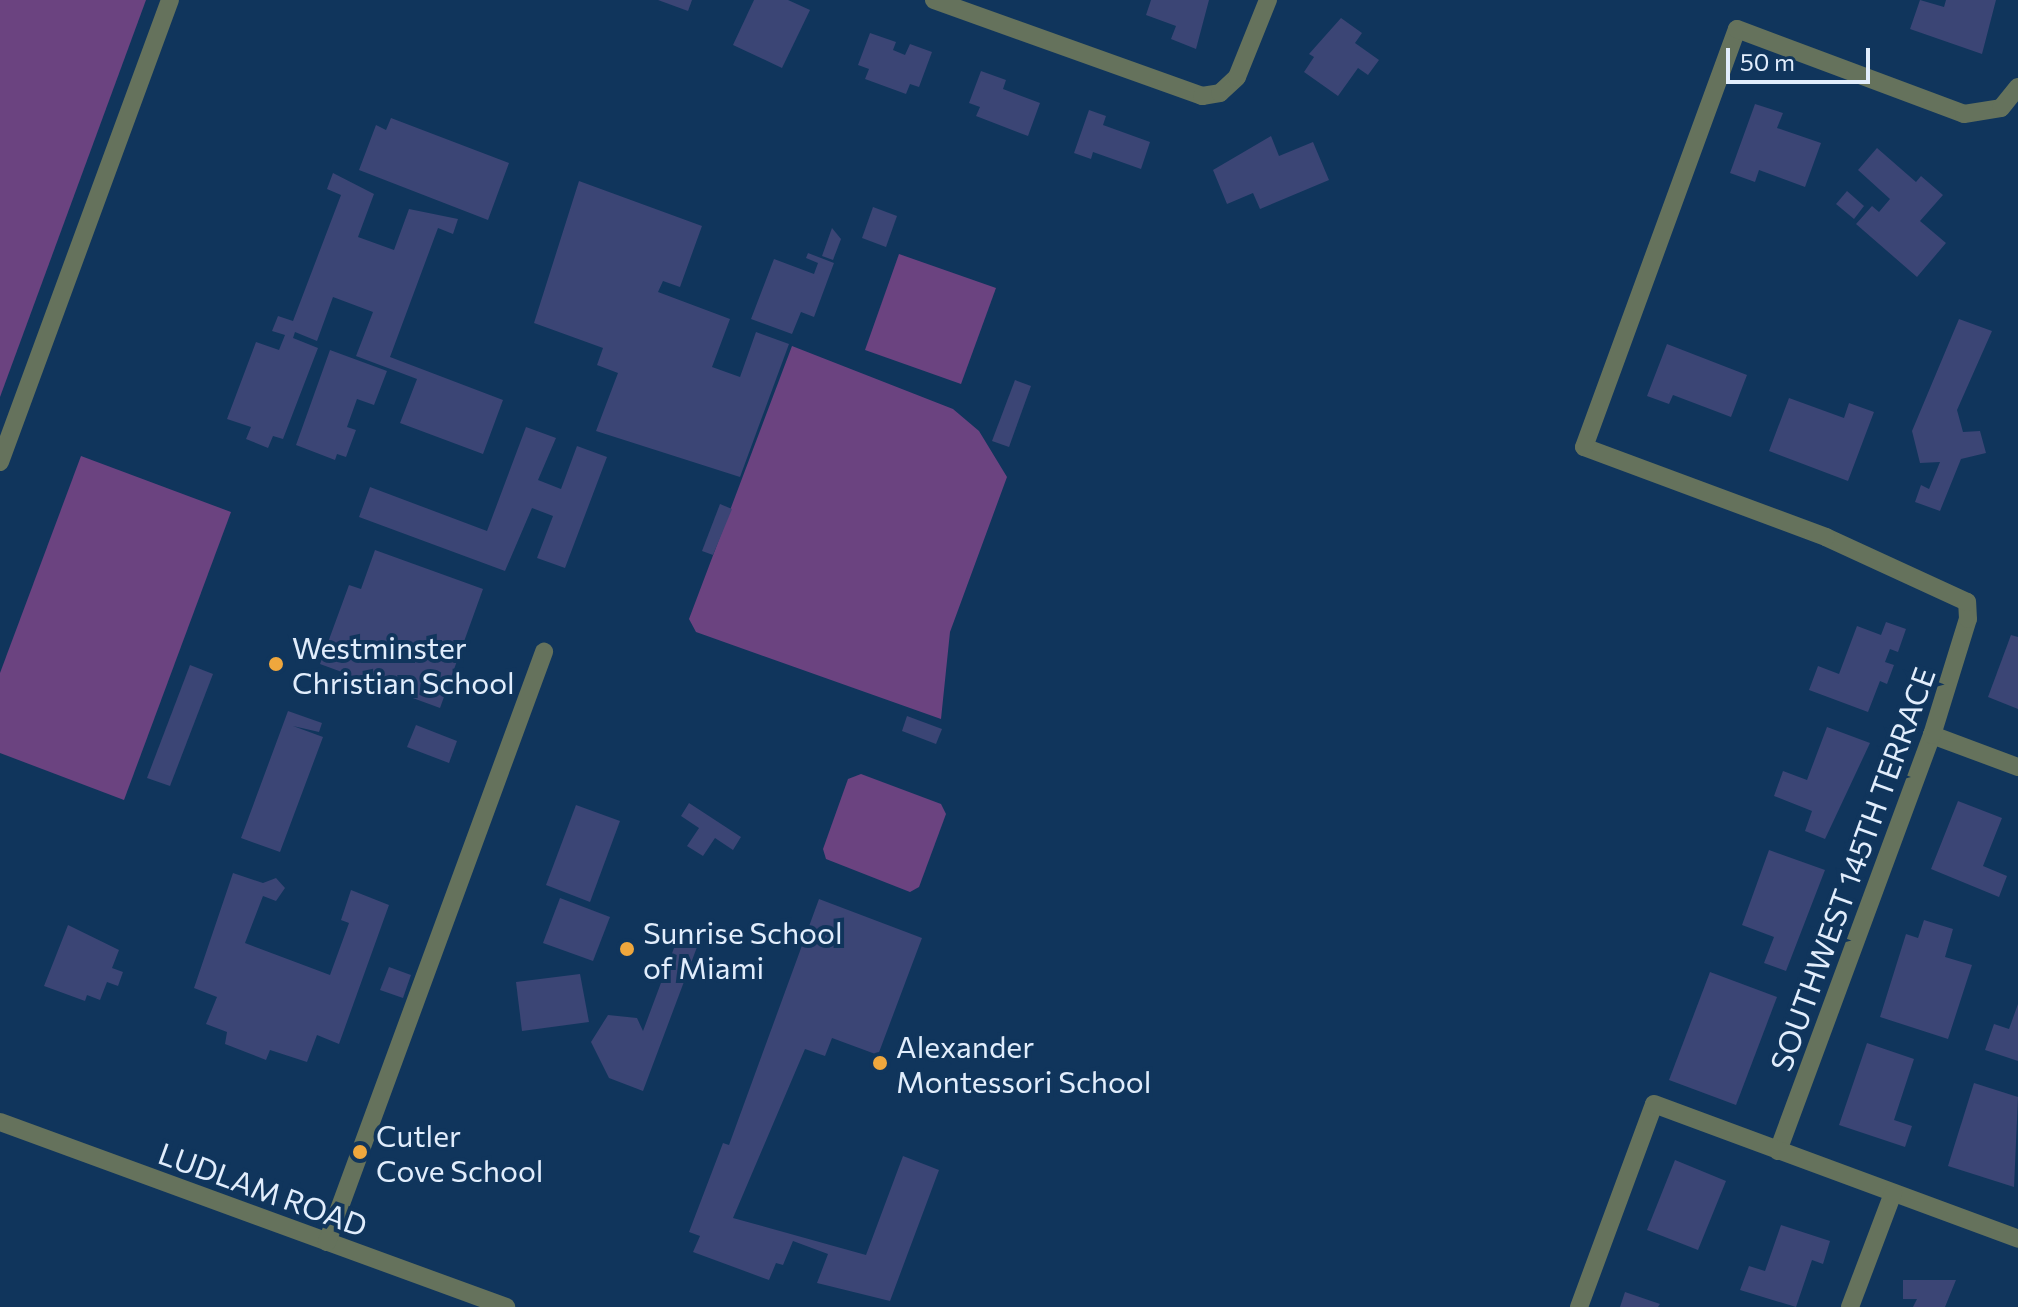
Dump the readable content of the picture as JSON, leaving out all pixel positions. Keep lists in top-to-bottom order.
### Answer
{
  "streets": {
    "street": ["SOUTHWEST 145TH TERRACE", "LUDLAM ROAD"]
  },
  "places": [
    "Westminster Christian School",
    "Sunrise School of Miami",
    "Alexander Montessori School",
    "Cutler Cove School"
  ],
  "scale_bar": "50 m"
}
